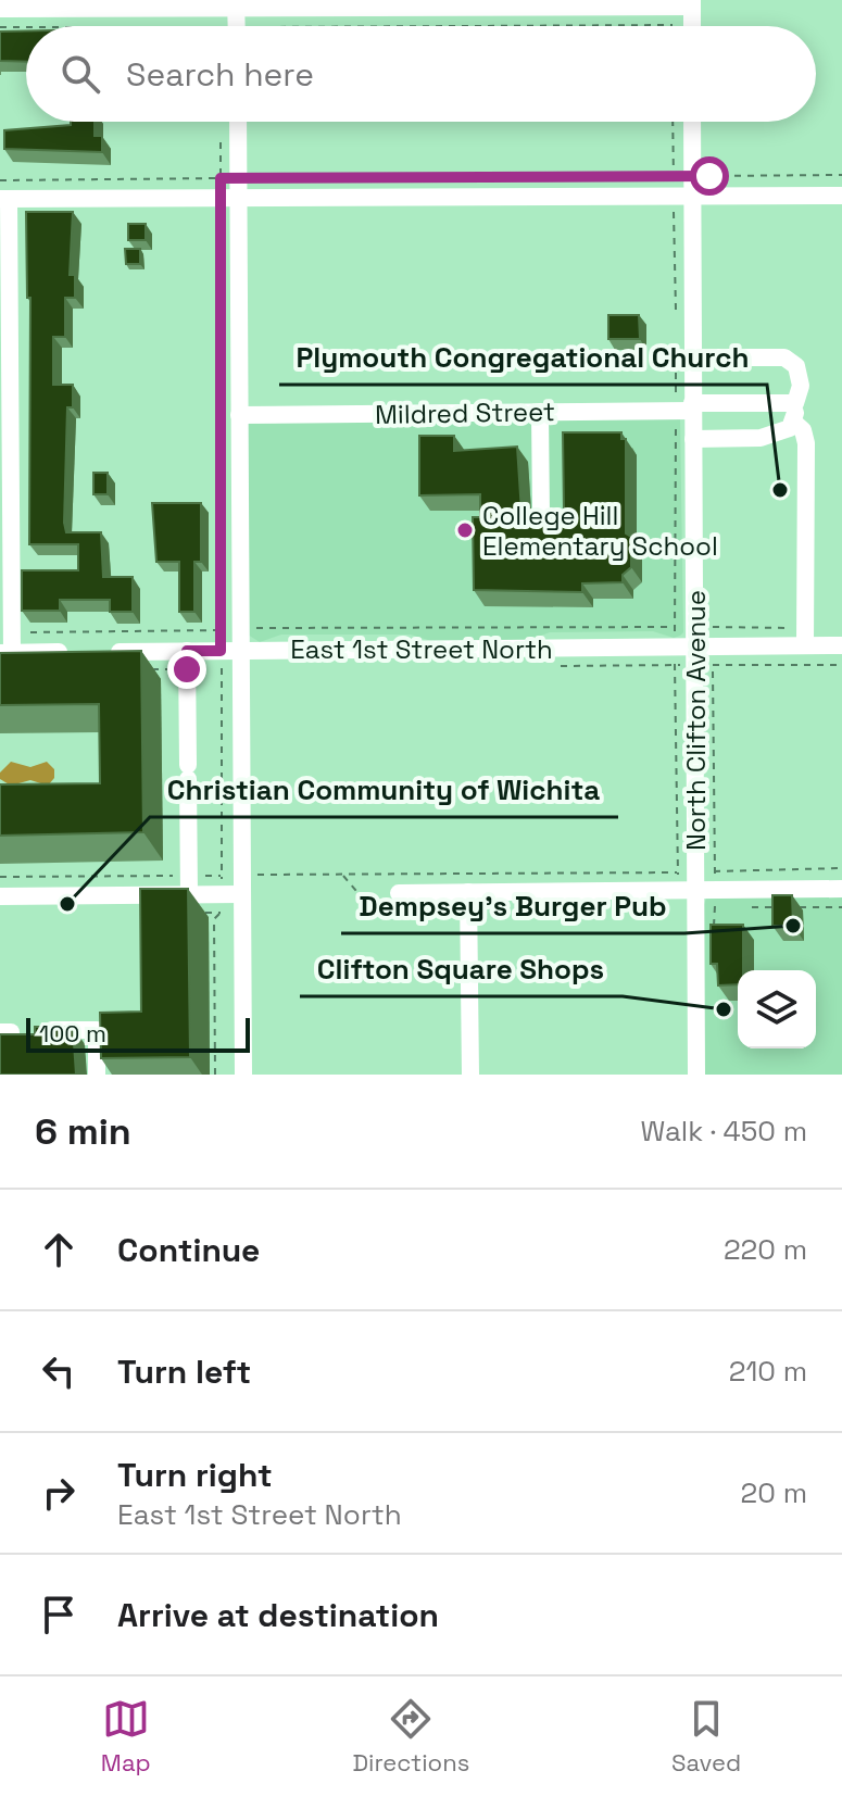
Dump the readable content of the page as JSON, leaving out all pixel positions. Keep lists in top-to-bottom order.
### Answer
{
  "streets": {
    "street": ["Mildred Street", "East 1st Street North", "North Clifton Avenue"]
  },
  "crossings": [
    ["Mildred Street", "North Clifton Avenue"],
    ["East 1st Street North", "North Clifton Avenue"]
  ],
  "places": [
    "Plymouth Congregational Church",
    "College Hill Elementary School",
    "Christian Community of Wichita",
    "Dempsey's Burger Pub",
    "Clifton Square Shops"
  ],
  "scale_bar": "100 m",
  "page": {
    "search": "Search here",
    "scale": "100 m",
    "heading": ["6 min", "Walk · 450 m"],
    "list": [
      ["Continue", "220 m"],
      ["Turn left", "210 m"],
      ["Turn right", "East 1st Street North", "20 m"],
      "Arrive at destination"
    ],
    "nav": ["Map", "Directions", "Saved"]
  }
}
